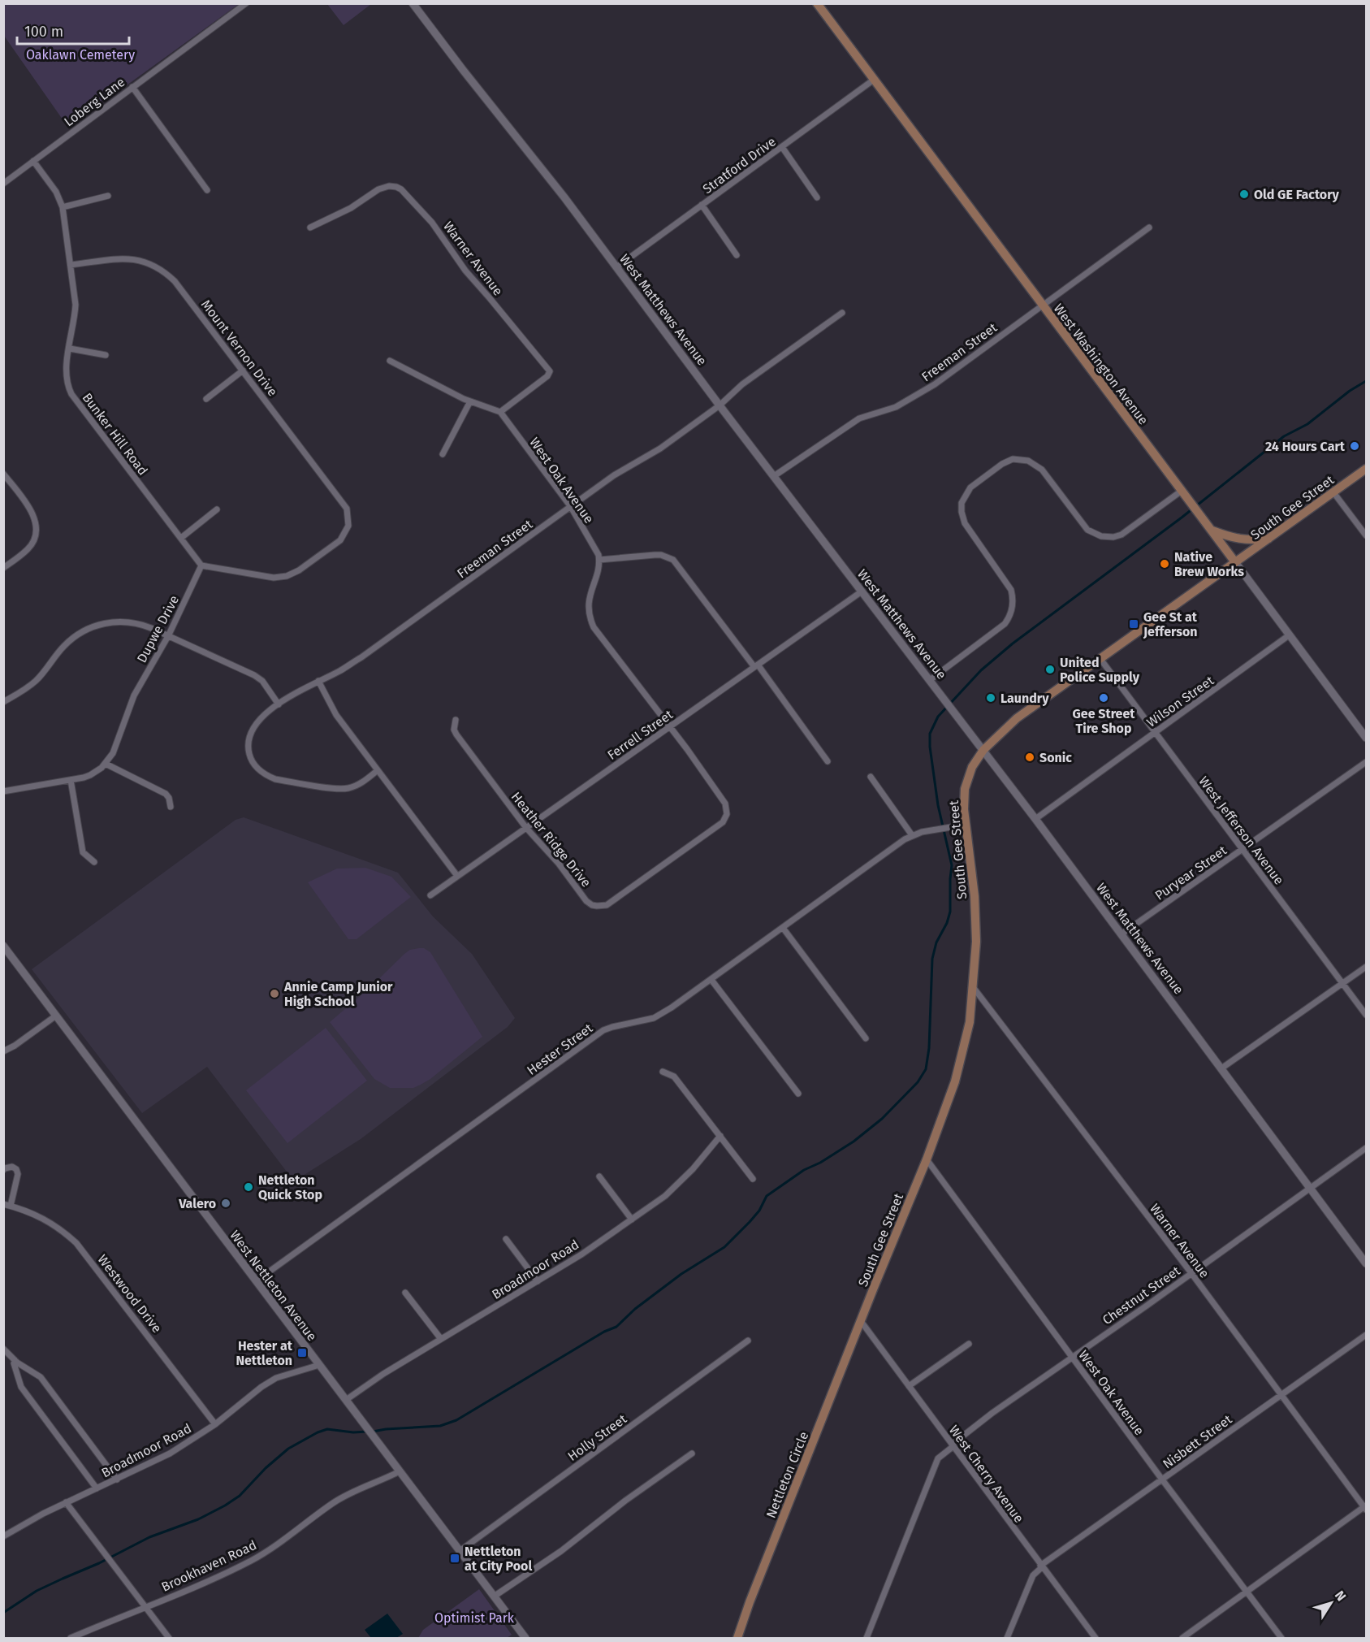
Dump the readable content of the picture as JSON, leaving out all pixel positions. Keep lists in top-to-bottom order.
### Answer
{
  "streets": {
    "main road": ["West Washington Avenue", "South Gee Street", "Nettleton Circle"],
    "street": [
      "Loberg Lane",
      "Stratford Drive",
      "Warner Avenue",
      "West Matthews Avenue",
      "Mount Vernon Drive",
      "Freeman Street",
      "Bunker Hill Road",
      "West Oak Avenue",
      "Dupwe Drive",
      "Wilson Street",
      "Ferrell Street",
      "West Jefferson Avenue",
      "Heather Ridge Drive",
      "Puryear Street",
      "Hester Street",
      "Broadmoor Road",
      "West Nettleton Avenue",
      "Westwood Drive",
      "Chestnut Street",
      "Holly Street",
      "Nisbett Street",
      "West Cherry Avenue",
      "Brookhaven Road"
    ]
  },
  "crossings": [
    ["Loberg Lane", "Bunker Hill Road"],
    ["Stratford Drive", "West Matthews Avenue"],
    ["Stratford Drive", "West Washington Avenue"],
    ["Warner Avenue", "West Oak Avenue"],
    ["Warner Avenue", "South Gee Street"],
    ["Warner Avenue", "Chestnut Street"],
    ["Warner Avenue", "Nisbett Street"],
    ["West Matthews Avenue", "Freeman Street"],
    ["West Matthews Avenue", "South Gee Street"],
    ["West Matthews Avenue", "Wilson Street"],
    ["West Matthews Avenue", "Ferrell Street"],
    ["West Matthews Avenue", "Puryear Street"],
    ["West Matthews Avenue", "Chestnut Street"],
    ["Mount Vernon Drive", "Bunker Hill Road"],
    ["Mount Vernon Drive", "Dupwe Drive"],
    ["Freeman Street", "West Washington Avenue"],
    ["Freeman Street", "West Oak Avenue"],
    ["West Washington Avenue", "South Gee Street"],
    ["West Washington Avenue", "Wilson Street"],
    ["Bunker Hill Road", "Dupwe Drive"],
    ["West Oak Avenue", "South Gee Street"],
    ["West Oak Avenue", "Chestnut Street"],
    ["West Oak Avenue", "Nisbett Street"],
    ["South Gee Street", "West Jefferson Avenue"],
    ["South Gee Street", "Hester Street"],
    ["South Gee Street", "West Cherry Avenue"],
    ["South Gee Street", "Nettleton Circle"],
    ["Wilson Street", "West Jefferson Avenue"],
    ["Ferrell Street", "Heather Ridge Drive"],
    ["West Jefferson Avenue", "Puryear Street"],
    ["Hester Street", "West Nettleton Avenue"],
    ["Broadmoor Road", "West Nettleton Avenue"],
    ["Broadmoor Road", "Westwood Drive"],
    ["West Nettleton Avenue", "Holly Street"],
    ["West Nettleton Avenue", "Brookhaven Road"],
    ["Chestnut Street", "West Cherry Avenue"],
    ["Nisbett Street", "West Cherry Avenue"],
    ["West Cherry Avenue", "Nettleton Circle"]
  ],
  "parks": ["Oaklawn Cemetery", "Optimist Park"],
  "places": {
    "other": [
      "Old GE Factory",
      "24 Hours Cart",
      "Native Brew Works",
      "United Police Supply",
      "Laundry",
      "Gee Street Tire Shop",
      "Sonic",
      "Annie Camp Junior High School",
      "Nettleton Quick Stop",
      "Valero"
    ],
    "transit": ["Gee St at Jefferson", "Hester at Nettleton", "Nettleton at City Pool"]
  },
  "scale_bar": "100 m",
  "north": "top right"
}
